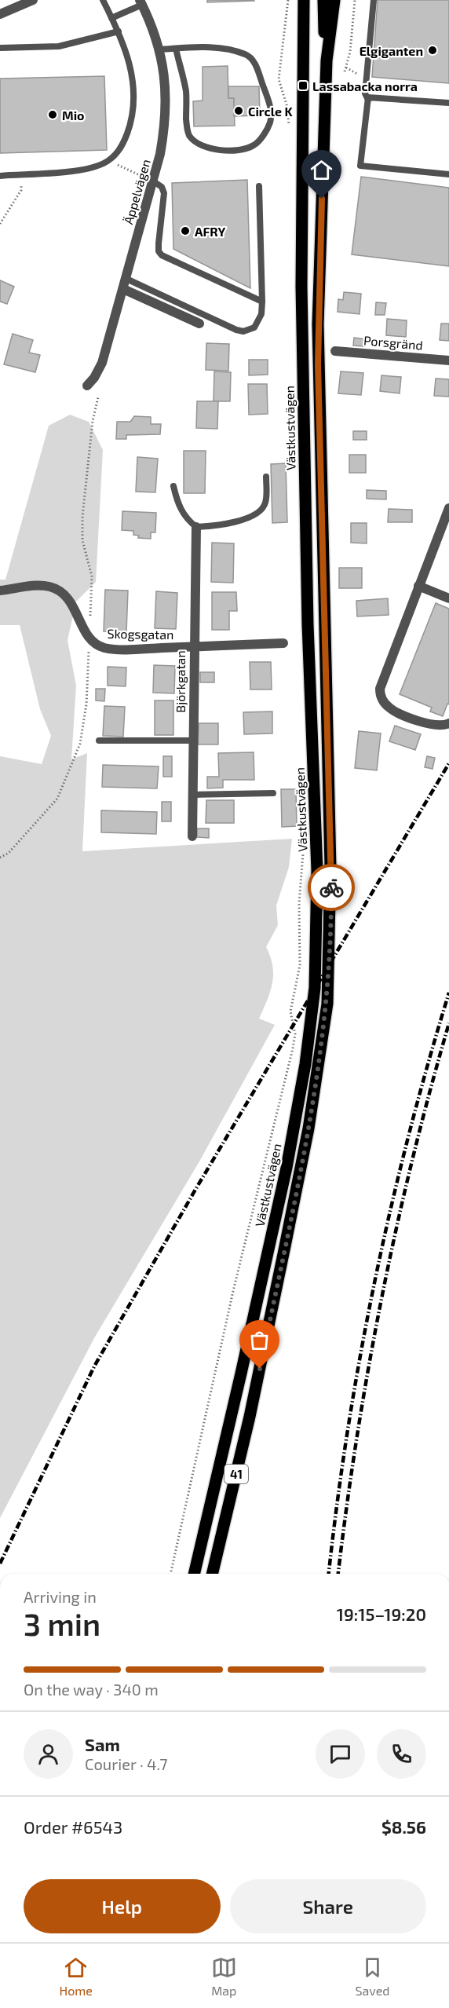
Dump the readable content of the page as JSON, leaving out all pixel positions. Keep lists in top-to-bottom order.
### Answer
{
  "streets": {
    "main road": ["Västkustvägen", "41"],
    "street": [
      "Äppelvägen",
      "Porsgränd",
      "Skogsgatan",
      "Björkgatan"
    ]
  },
  "crossings": [
    ["Skogsgatan", "Björkgatan"]
  ],
  "places": {
    "other": [
      "Elgiganten",
      "Circle K",
      "Mio",
      "AFRY"
    ],
    "transit": ["Lassabacka norra"]
  },
  "page": {
    "heading": ["3 min", "Arriving in", "19:15–19:20"],
    "panel": [
      "Sam",
      "Courier · 4.7",
      "Order #6543",
      "$8.56"
    ],
    "bar": "On the way · 340 m",
    "buttons": ["Help", "Share"],
    "tabs": ["Home", "Map", "Saved"]
  }
}
